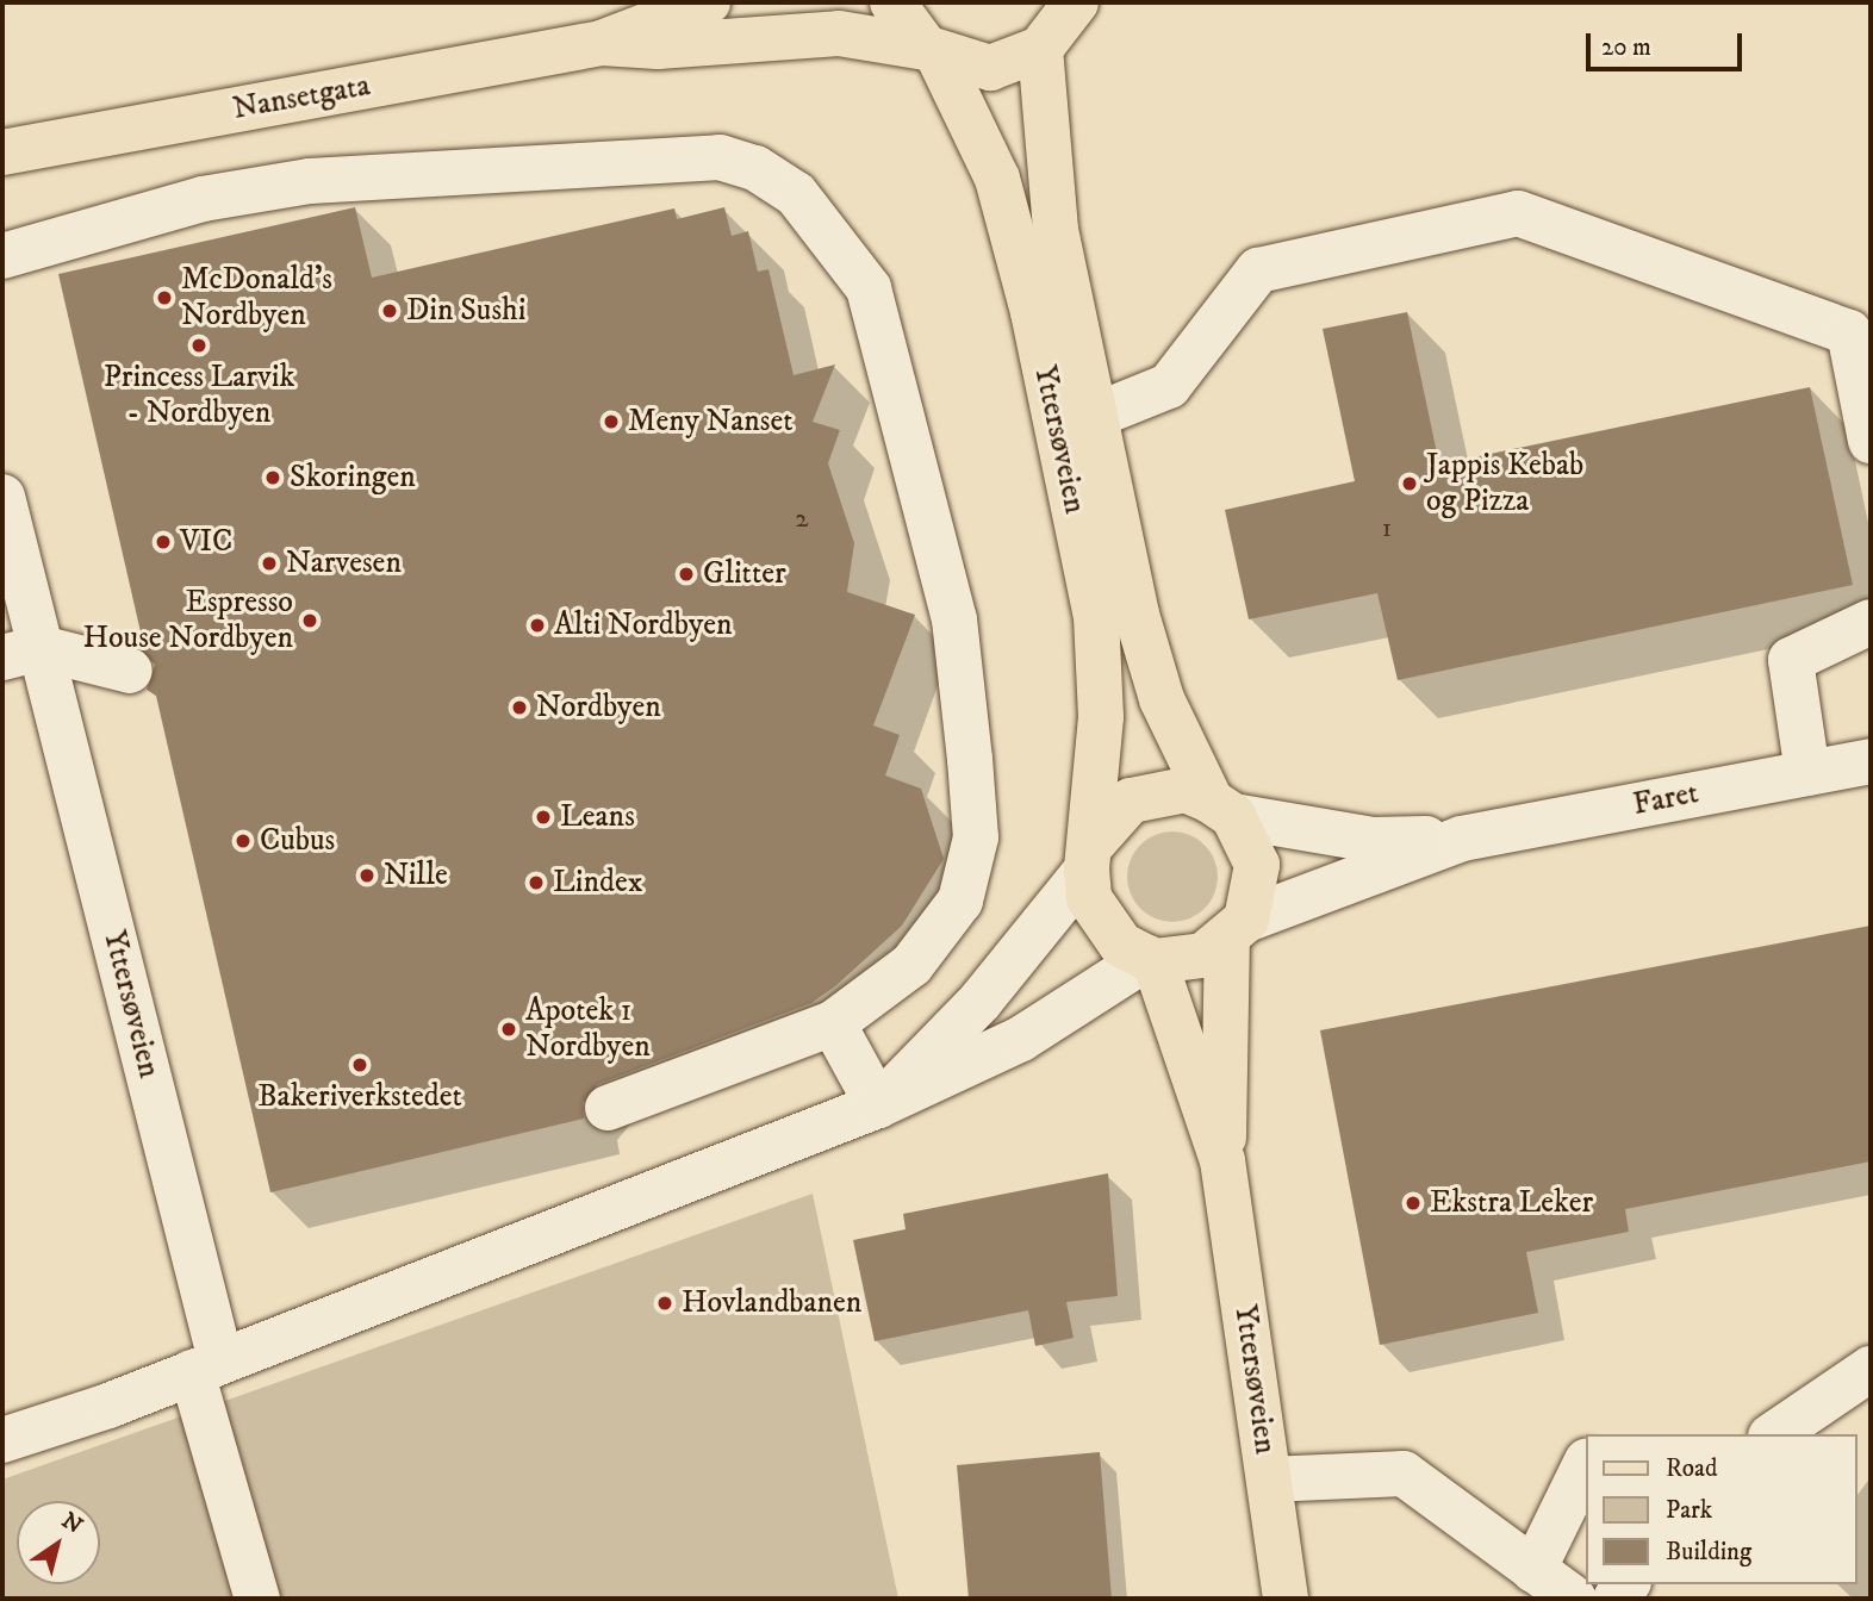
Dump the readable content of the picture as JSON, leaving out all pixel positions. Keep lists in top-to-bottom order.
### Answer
{
  "streets": {
    "main road": ["Nansetgata", "Yttersøveien"],
    "street": ["Faret"]
  },
  "crossings": [
    ["Nansetgata", "Yttersøveien"],
    ["Yttersøveien", "Faret"]
  ],
  "places": [
    "McDonald's Nordbyen",
    "Din Sushi",
    "Princess Larvik - Nordbyen",
    "Meny Nanset",
    "Skoringen",
    "Jappis Kebab og Pizza",
    "VIC",
    "Narvesen",
    "Glitter",
    "Espresso House Nordbyen",
    "Alti Nordbyen",
    "Nordbyen",
    "Leans",
    "Cubus",
    "Nille",
    "Lindex",
    "Apotek 1 Nordbyen",
    "Bakeriverkstedet",
    "Ekstra Leker",
    "Hovlandbanen"
  ],
  "house_numbers": ["2", "1"],
  "legend": ["Road", "Park", "Building"],
  "scale_bar": "20 m",
  "north": "top right"
}
